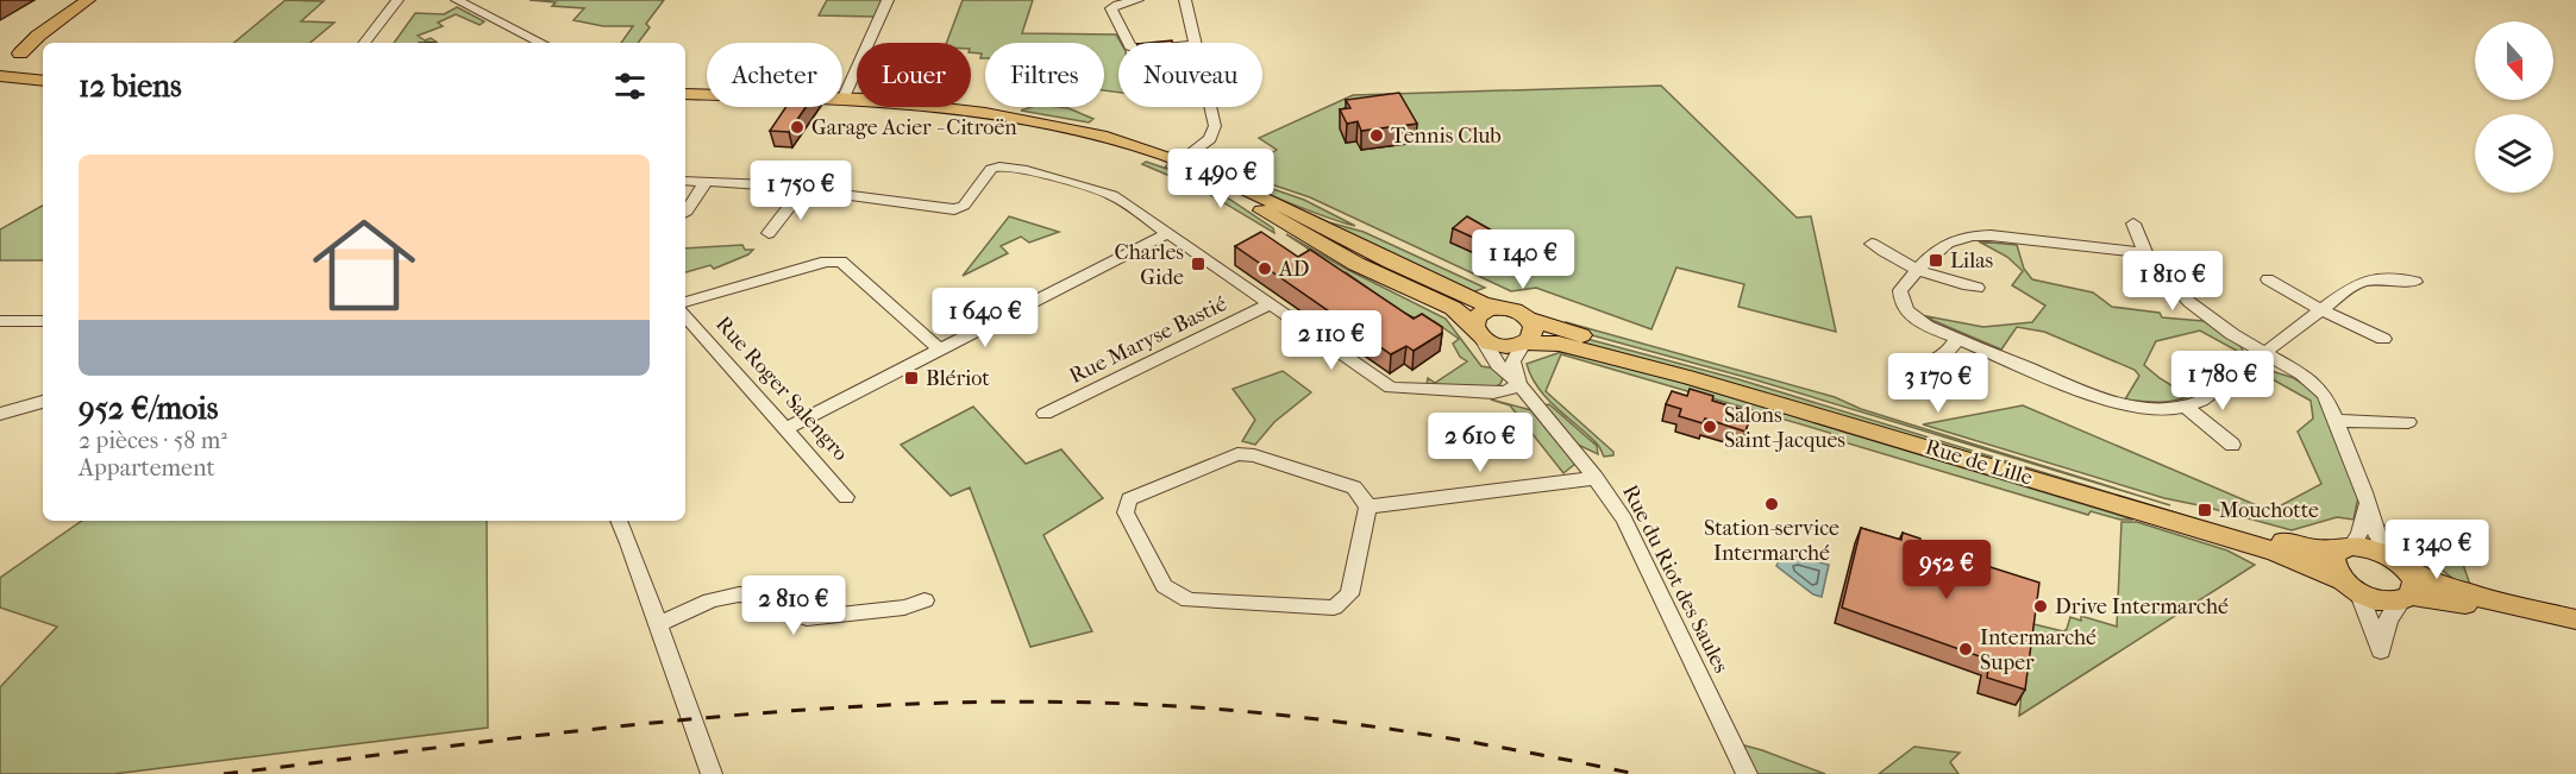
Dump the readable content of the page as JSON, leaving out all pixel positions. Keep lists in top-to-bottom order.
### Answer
{
  "streets": {
    "main road": ["Rue de Lille"],
    "street": ["Rue Maryse Bastié", "Rue Roger Salengro", "Rue du Riot des Saules"]
  },
  "crossings": [
    ["Rue de Lille", "Rue du Riot des Saules"]
  ],
  "places": {
    "other": [
      "Garage Acier - Citroën",
      "Tennis Club",
      "AD",
      "Salons Saint-Jacques",
      "Station-service Intermarché",
      "Drive Intermarché",
      "Intermarché Super"
    ],
    "transit": [
      "Lilas",
      "Charles Gide",
      "Blériot",
      "Mouchotte"
    ]
  },
  "north": "bottom",
  "page": {
    "chip": [
      "Acheter",
      "Louer",
      "Filtres",
      "Nouveau"
    ],
    "heading": "12 biens",
    "list": [
      {
        "name": "952 €/mois",
        "note": "2 pièces · 58 m² · Appartement"
      }
    ],
    "price": [
      "1 490 €",
      "1 750 €",
      "1 140 €",
      "1 810 €",
      "1 640 €",
      "2 110 €",
      "1 780 €",
      "3 170 €",
      "2 610 €",
      "1 340 €",
      "952 €",
      "2 810 €"
    ]
  }
}
